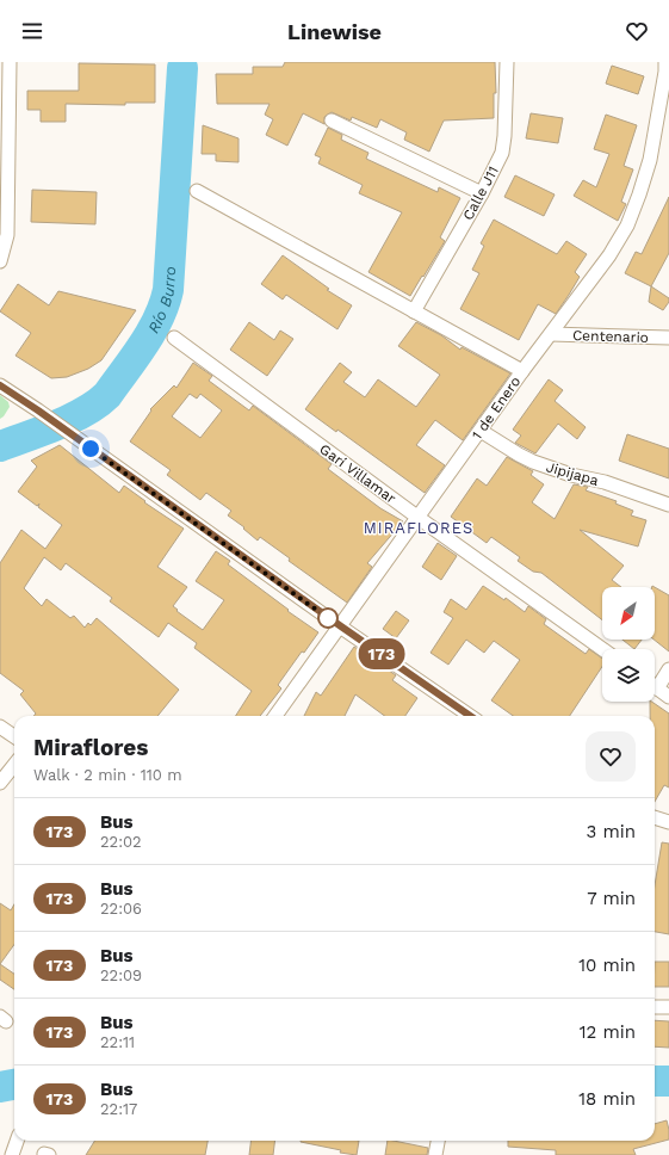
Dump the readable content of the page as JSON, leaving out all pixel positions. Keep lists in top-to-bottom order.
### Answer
{
  "streets": {
    "street": [
      "Calle J11",
      "Centenario",
      "1 de Enero",
      "Garí Villamar",
      "Jipijapa"
    ]
  },
  "crossings": [
    ["Centenario", "1 de Enero"],
    ["1 de Enero", "Garí Villamar"],
    ["1 de Enero", "Jipijapa"]
  ],
  "districts": ["MIRAFLORES"],
  "water": ["Río Burro"],
  "lines": ["bus line 173"],
  "north": "bottom left",
  "page": {
    "header": "Linewise",
    "on_map": "173",
    "heading": ["Miraflores", "Walk · 2 min · 110 m"],
    "list": [
      {
        "mark": "173",
        "name": "Bus",
        "note": "22:02",
        "value": "3 min"
      },
      {
        "mark": "173",
        "name": "Bus",
        "note": "22:06",
        "value": "7 min"
      },
      {
        "mark": "173",
        "name": "Bus",
        "note": "22:09",
        "value": "10 min"
      },
      {
        "mark": "173",
        "name": "Bus",
        "note": "22:11",
        "value": "12 min"
      },
      {
        "mark": "173",
        "name": "Bus",
        "note": "22:17",
        "value": "18 min"
      }
    ]
  }
}
